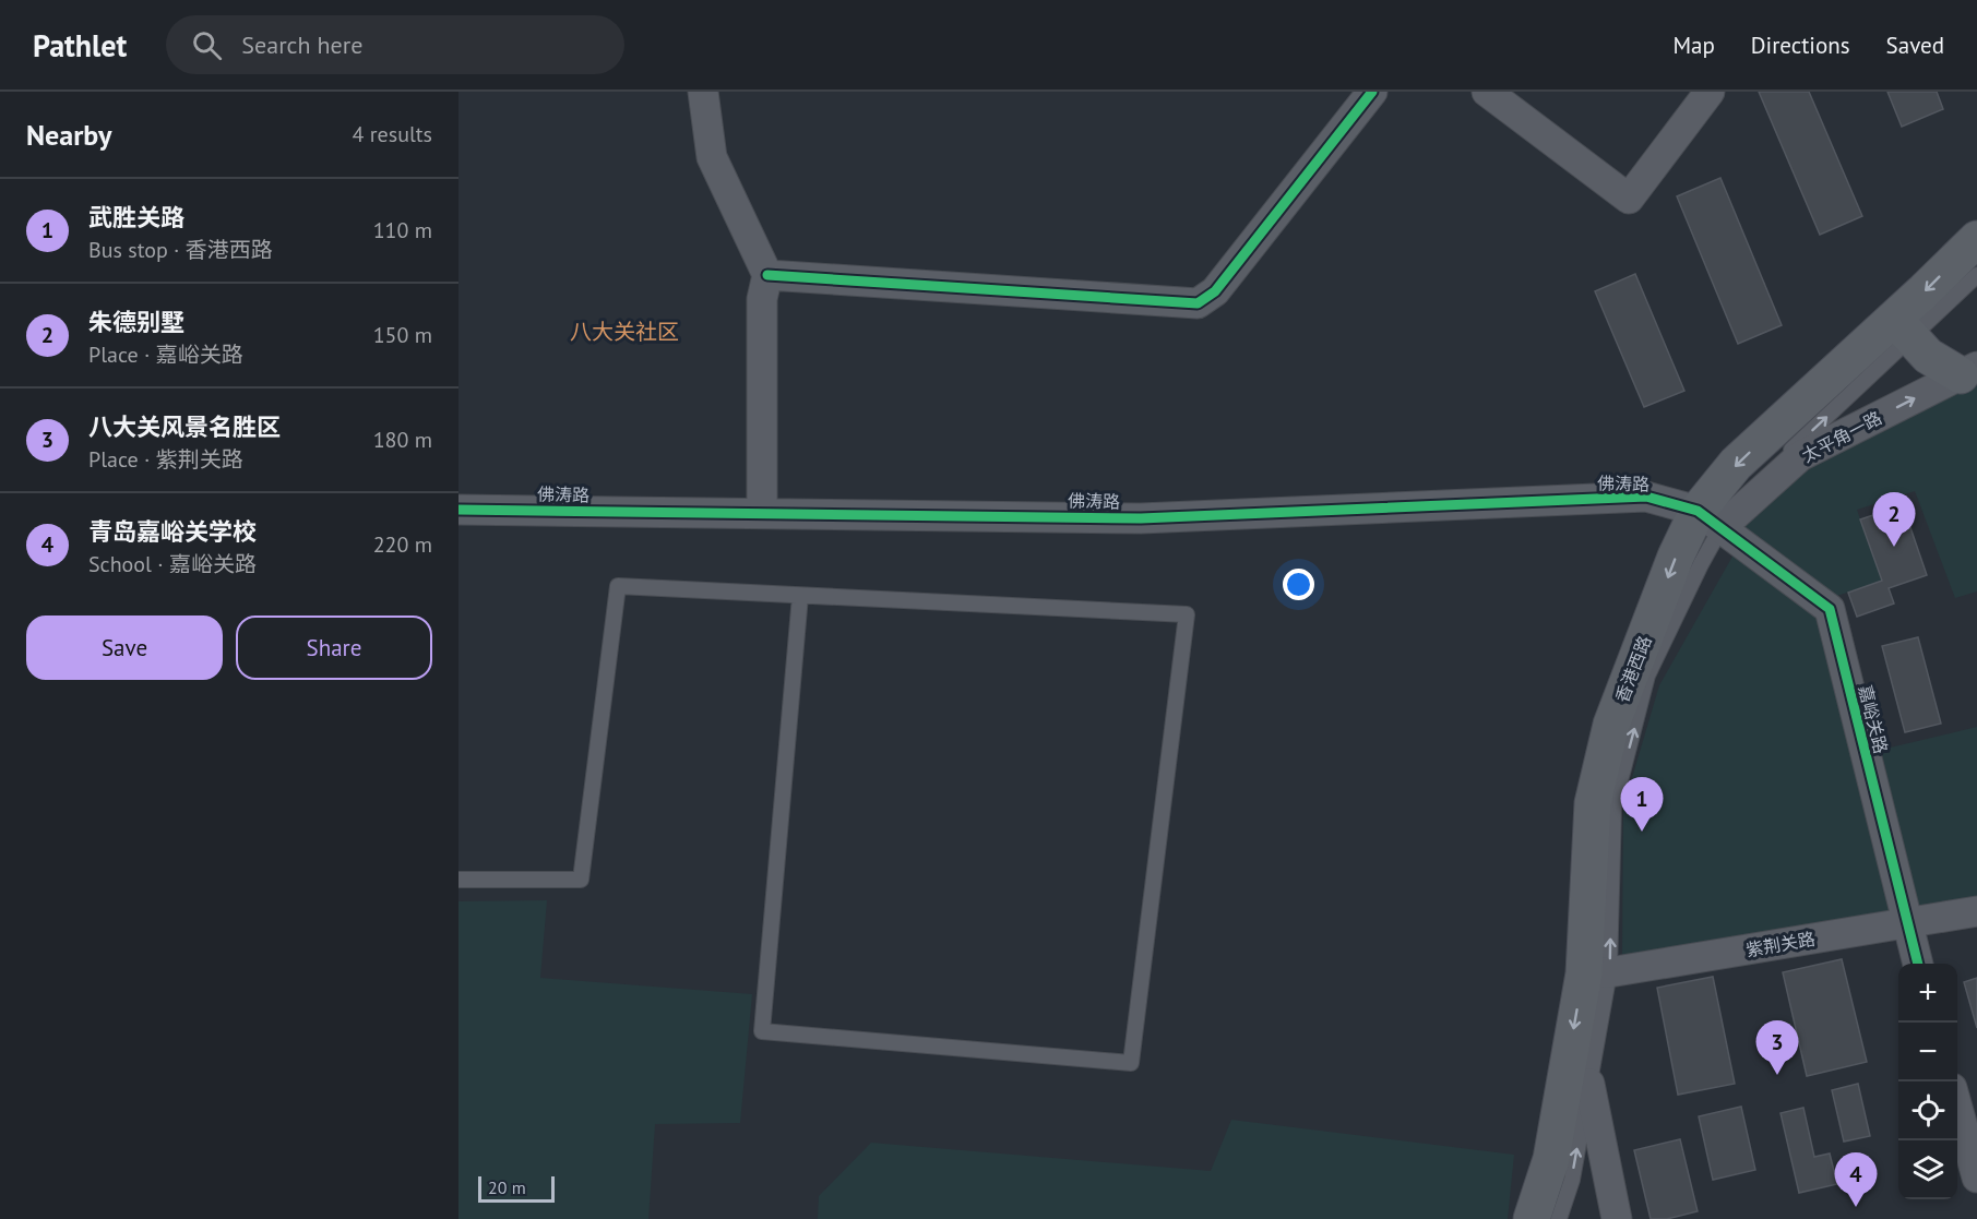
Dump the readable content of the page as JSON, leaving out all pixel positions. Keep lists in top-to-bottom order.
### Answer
{
  "streets": {
    "main road": ["香港西路"],
    "street": [
      "太平角一路",
      "佛涛路",
      "嘉峪关路",
      "紫荆关路"
    ]
  },
  "crossings": [
    ["太平角一路", "佛涛路"],
    ["太平角一路", "香港西路"],
    ["太平角一路", "嘉峪关路"],
    ["佛涛路", "香港西路"],
    ["佛涛路", "嘉峪关路"],
    ["香港西路", "嘉峪关路"],
    ["香港西路", "紫荆关路"],
    ["嘉峪关路", "紫荆关路"]
  ],
  "one_way": ["太平角一路"],
  "districts": ["八大关社区"],
  "scale_bar": "20 m",
  "page": {
    "header": "Pathlet",
    "search": "Search here",
    "nav": ["Map", "Directions", "Saved"],
    "heading": ["Nearby", "4 results"],
    "list": [
      {
        "mark": "1",
        "name": "武胜关路",
        "note": "Bus stop · 香港西路",
        "value": "110 m"
      },
      {
        "mark": "2",
        "name": "朱德别墅",
        "note": "Place · 嘉峪关路",
        "value": "150 m"
      },
      {
        "mark": "3",
        "name": "八大关风景名胜区",
        "note": "Place · 紫荆关路",
        "value": "180 m"
      },
      {
        "mark": "4",
        "name": "青岛嘉峪关学校",
        "note": "School · 嘉峪关路",
        "value": "220 m"
      }
    ],
    "pins": [
      "2",
      "1",
      "3",
      "4"
    ],
    "buttons": ["Save", "Share"],
    "map_buttons": ["+", "−"],
    "scale": "20 m"
  }
}
